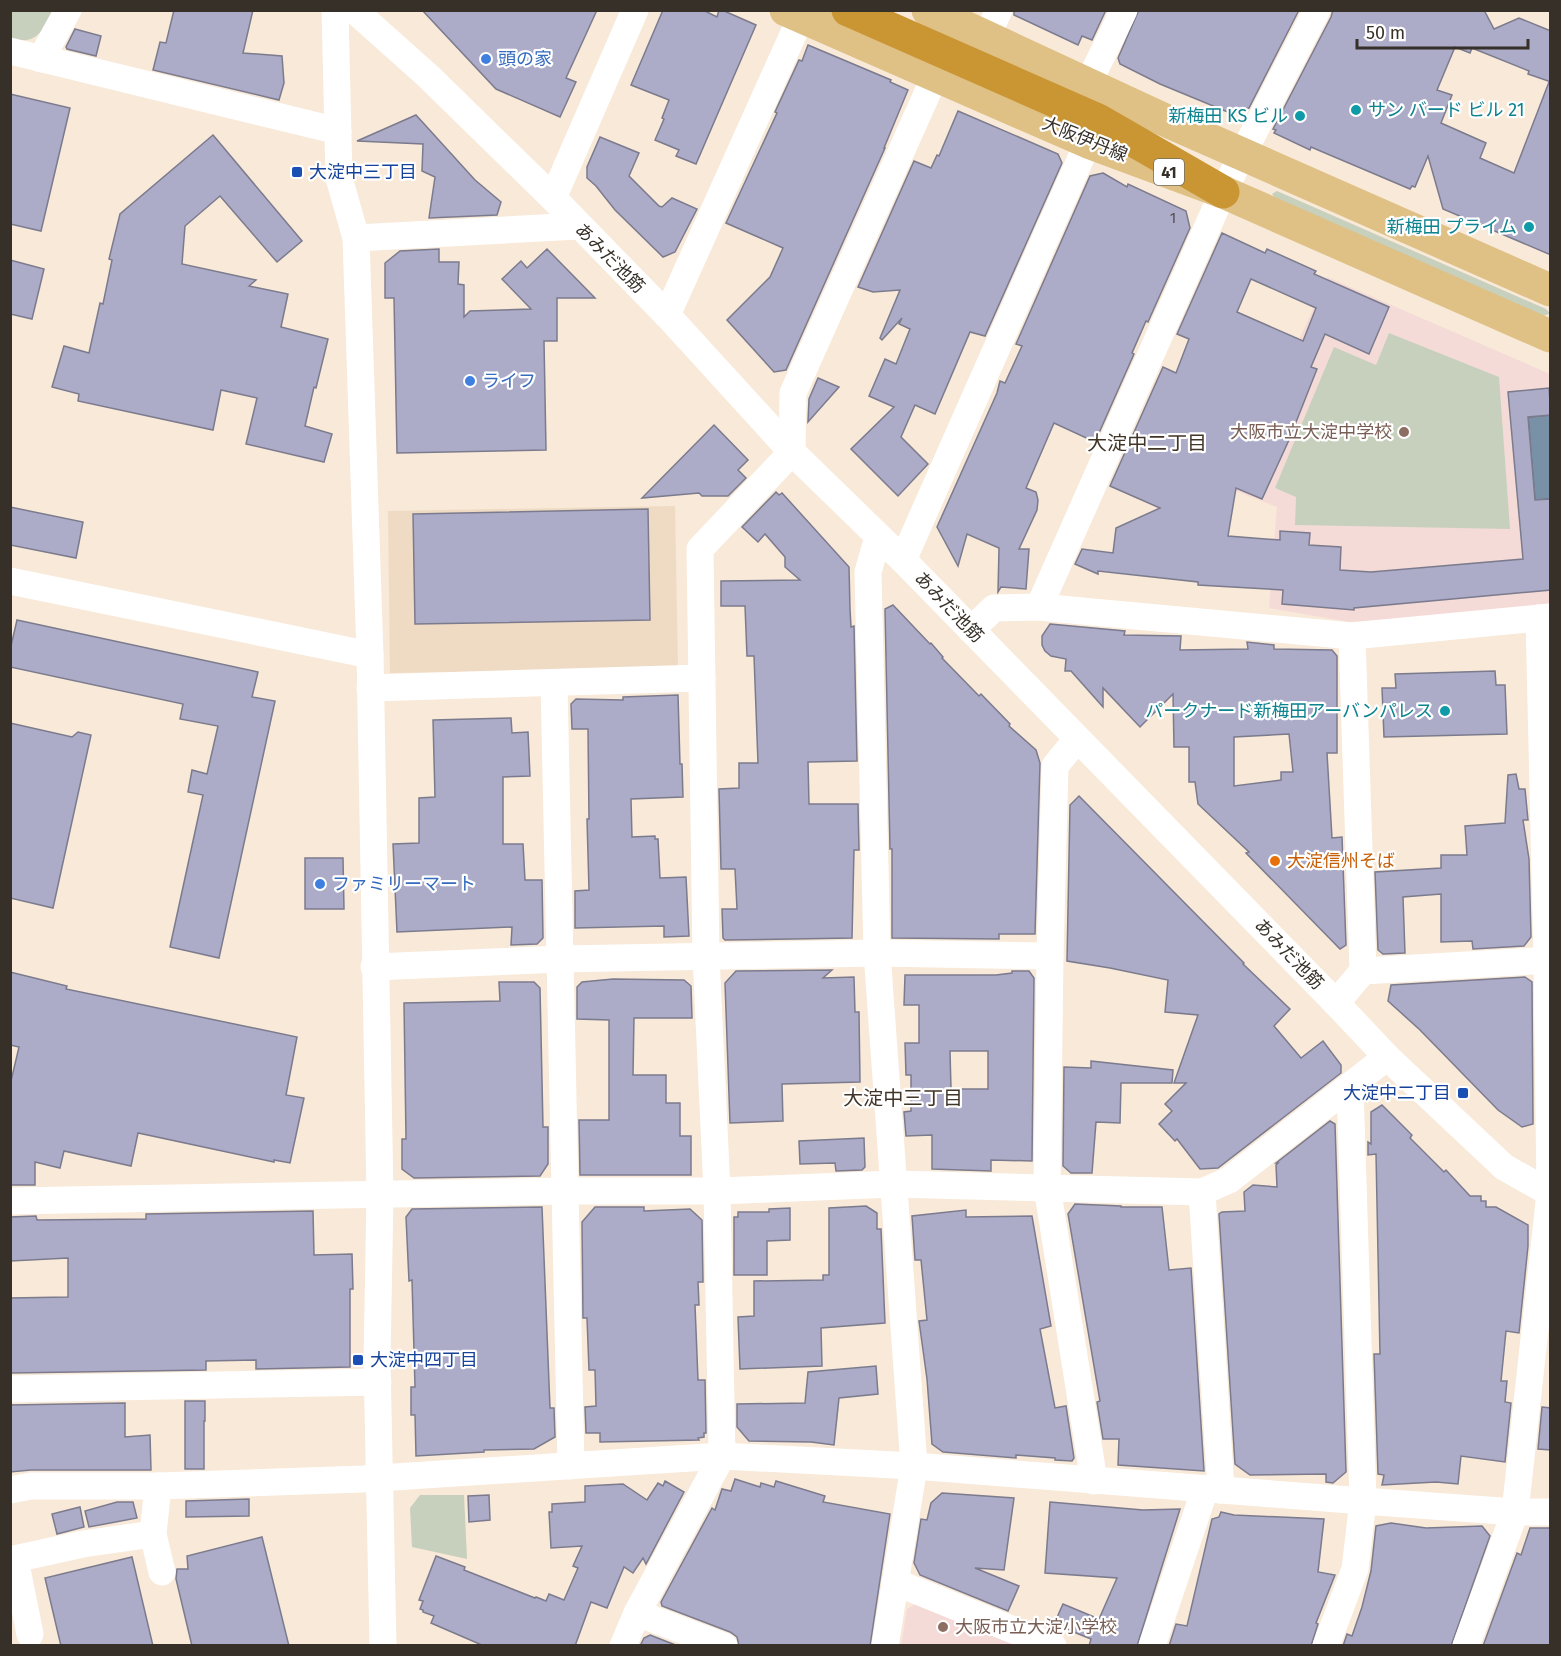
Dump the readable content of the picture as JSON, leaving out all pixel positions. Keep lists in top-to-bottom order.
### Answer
{
  "streets": {
    "main road": ["大阪伊丹線", "41"],
    "street": ["あみだ池筋"]
  },
  "districts": ["大淀中二丁目", "大淀中三丁目"],
  "places": {
    "other": [
      "頭の家",
      "サン バード ビル 21",
      "新梅田 KS ビル",
      "新梅田 プライム",
      "ライフ",
      "大阪市立大淀中学校",
      "パークナード新梅田アーバンパレス",
      "大淀信州そば",
      "ファミリーマート",
      "大阪市立大淀小学校"
    ],
    "transit": ["大淀中三丁目", "大淀中二丁目", "大淀中四丁目"]
  },
  "house_numbers": ["1"],
  "scale_bar": "50 m"
}
